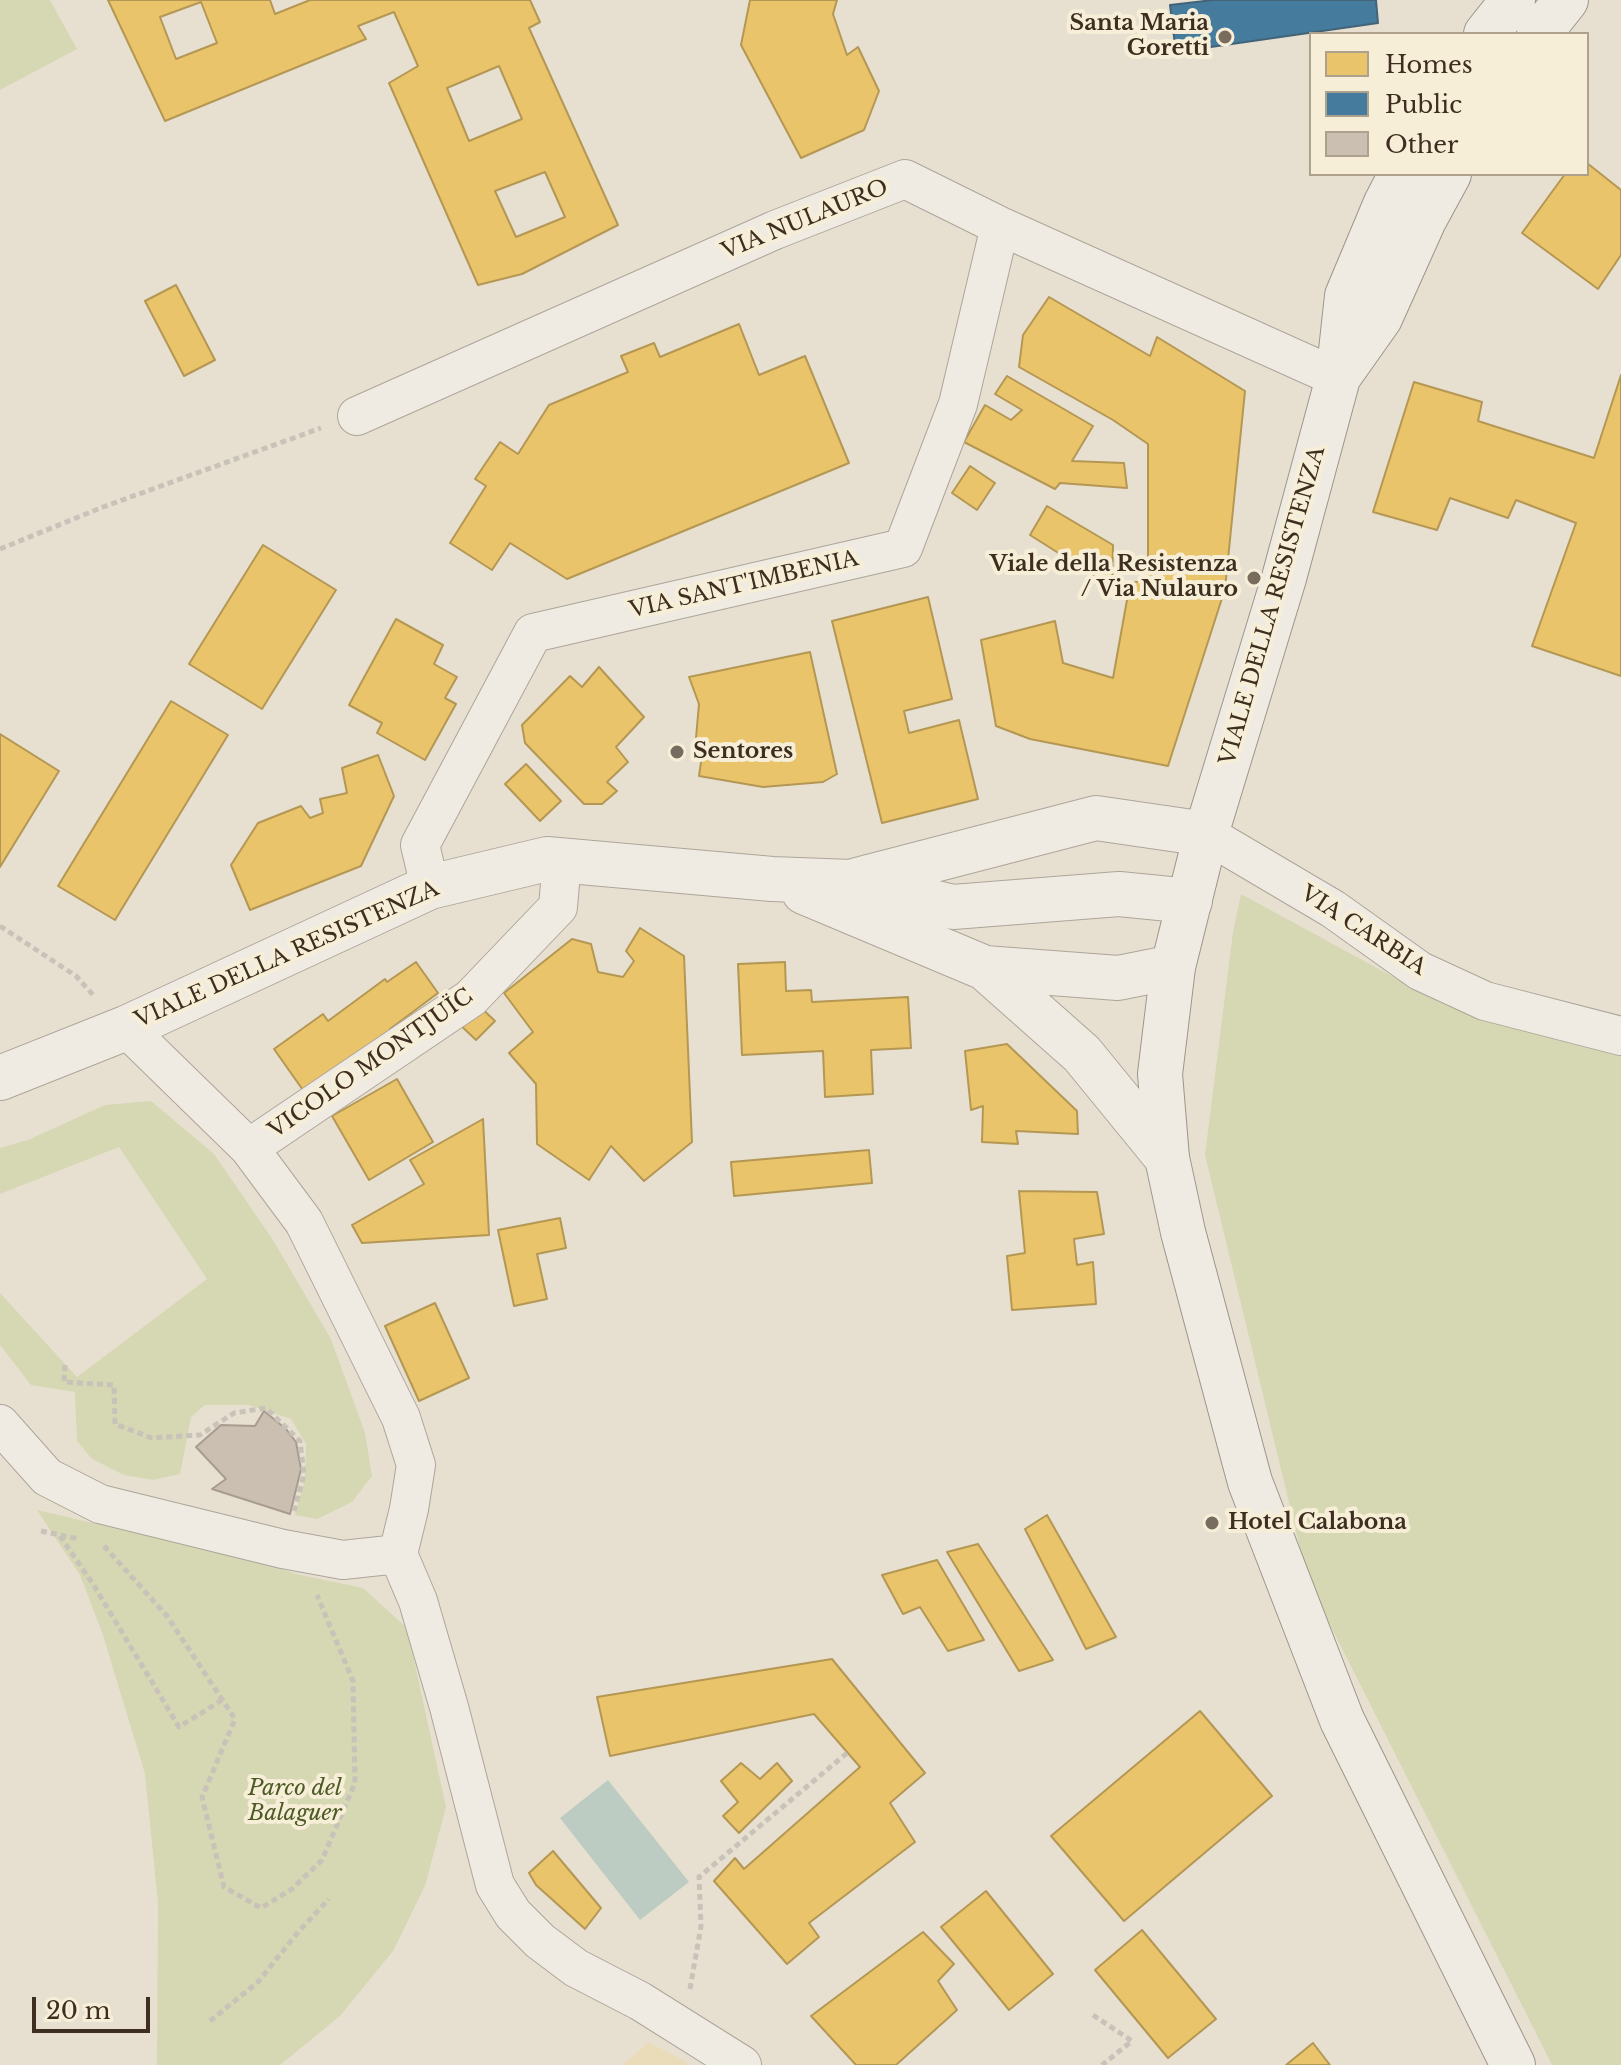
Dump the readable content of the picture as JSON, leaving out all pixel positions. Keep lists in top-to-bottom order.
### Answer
{
  "streets": {
    "main road": ["VIALE DELLA RESISTENZA"],
    "street": [
      "VIA NULAURO",
      "VIA SANT'IMBENIA",
      "VIA CARBIA",
      "VICOLO MONTJUÏC"
    ]
  },
  "crossings": [
    ["VIA NULAURO", "VIA SANT'IMBENIA"],
    ["VIA NULAURO", "VIALE DELLA RESISTENZA"],
    ["VIA SANT'IMBENIA", "VIALE DELLA RESISTENZA"],
    ["VIALE DELLA RESISTENZA", "VIA CARBIA"],
    ["VIALE DELLA RESISTENZA", "VICOLO MONTJUÏC"]
  ],
  "parks": ["Parco del Balaguer"],
  "places": [
    "Santa Maria Goretti",
    "Viale della Resistenza / Via Nulauro",
    "Sentores",
    "Hotel Calabona"
  ],
  "legend": ["Homes", "Public", "Other"],
  "scale_bar": "20 m"
}
